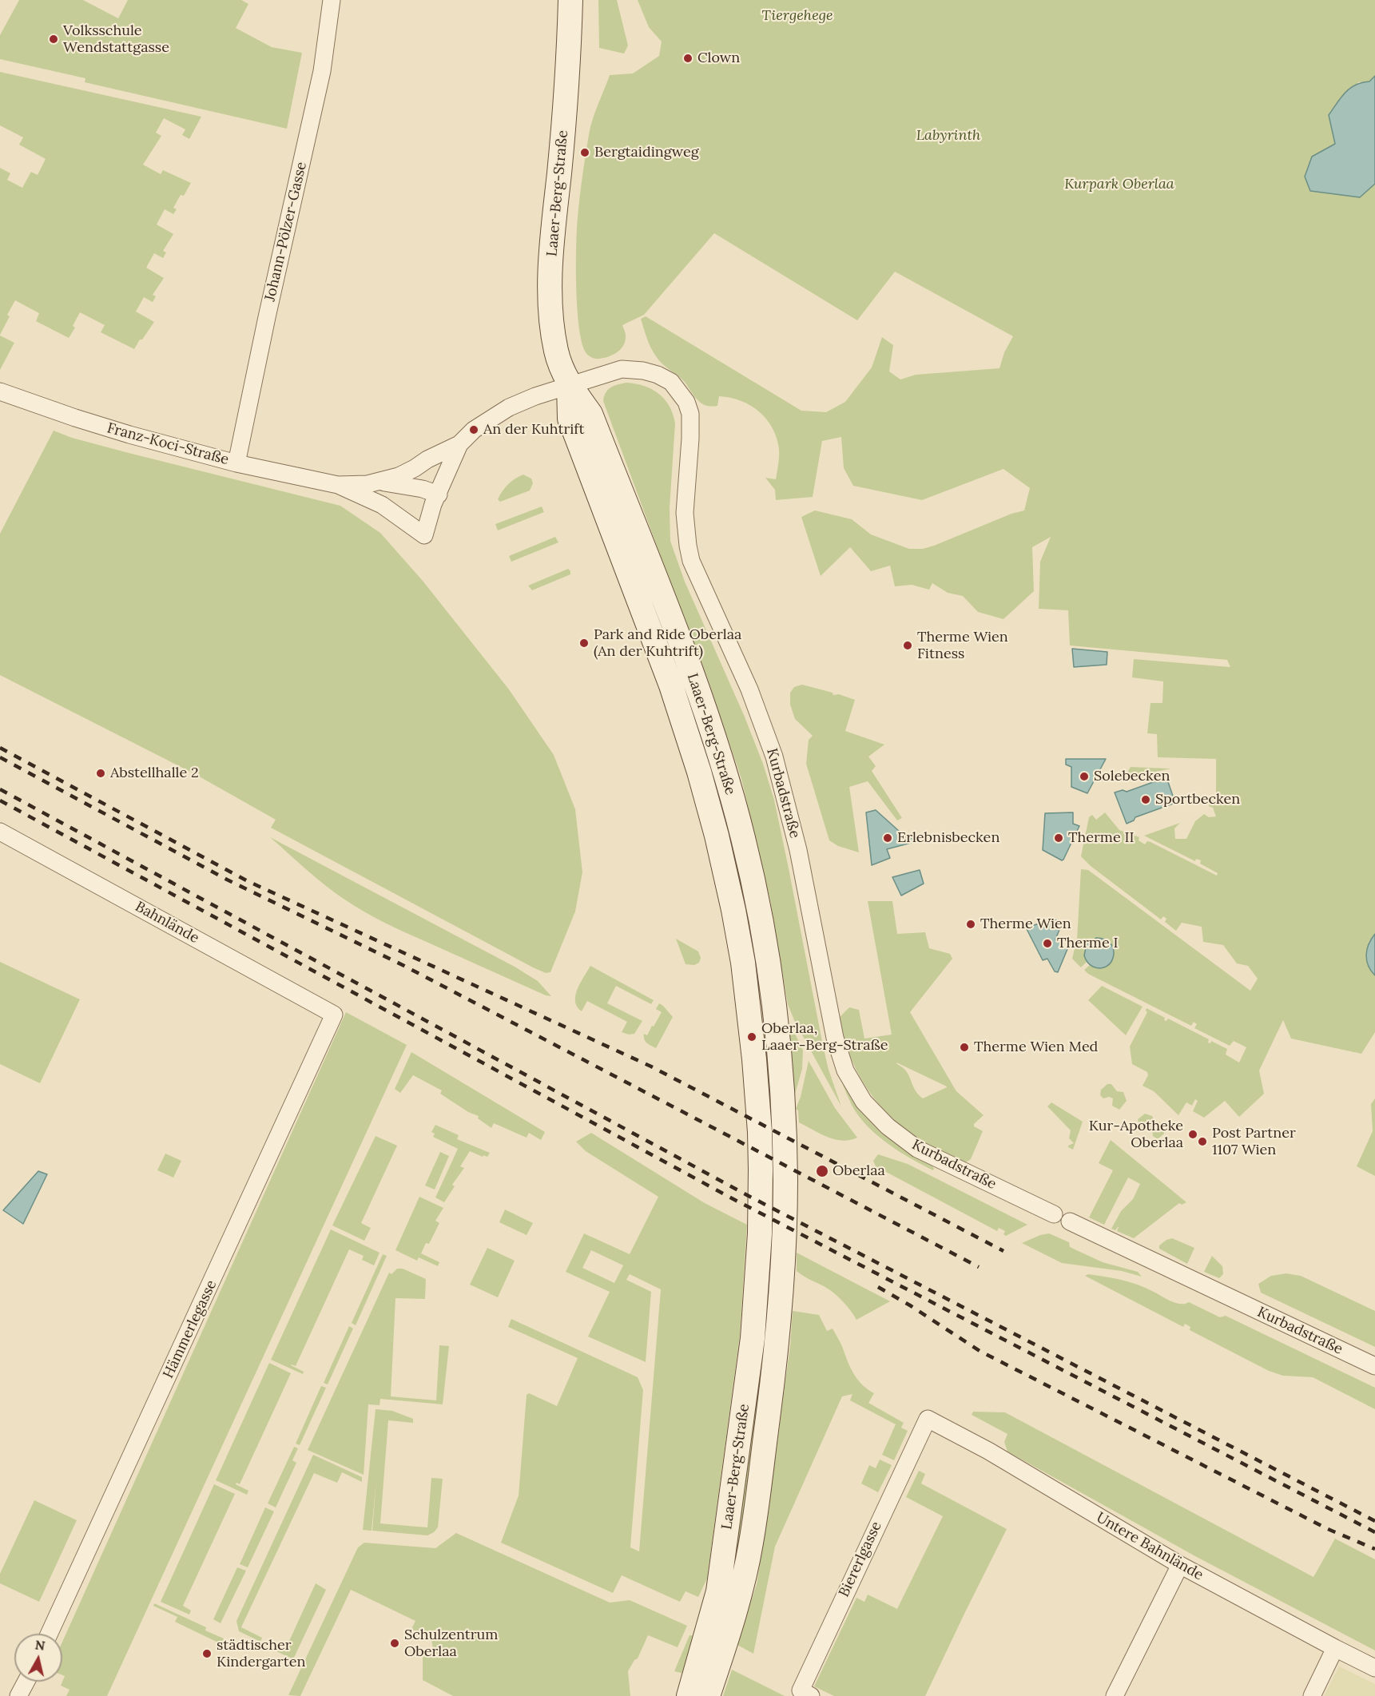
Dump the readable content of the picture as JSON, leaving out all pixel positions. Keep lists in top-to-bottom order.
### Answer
{
  "streets": {
    "main road": ["Laaer-Berg-Straße"],
    "street": [
      "Johann-Pölzer-Gasse",
      "Franz-Koci-Straße",
      "Kurbadstraße",
      "Bahnlände",
      "Hämmerlegasse",
      "Untere Bahnlände",
      "Biererlgasse"
    ]
  },
  "crossings": [
    ["Laaer-Berg-Straße", "Franz-Koci-Straße"],
    ["Laaer-Berg-Straße", "Kurbadstraße"],
    ["Johann-Pölzer-Gasse", "Franz-Koci-Straße"],
    ["Franz-Koci-Straße", "Kurbadstraße"],
    ["Bahnlände", "Hämmerlegasse"],
    ["Untere Bahnlände", "Biererlgasse"]
  ],
  "parks": ["Tiergehege", "Labyrinth", "Kurpark Oberlaa"],
  "places": [
    "Volksschule Wendstattgasse",
    "Clown",
    "Bergtaidingweg",
    "An der Kuhtrift",
    "Park and Ride Oberlaa (An der Kuhtrift)",
    "Therme Wien Fitness",
    "Abstellhalle 2",
    "Solebecken",
    "Sportbecken",
    "Erlebnisbecken",
    "Therme II",
    "Therme Wien",
    "Therme I",
    "Oberlaa, Laaer-Berg-Straße",
    "Therme Wien Med",
    "Kur-Apotheke Oberlaa",
    "Post Partner 1107 Wien",
    "Oberlaa",
    "Schulzentrum Oberlaa",
    "städtischer Kindergarten"
  ],
  "north": "top"
}
